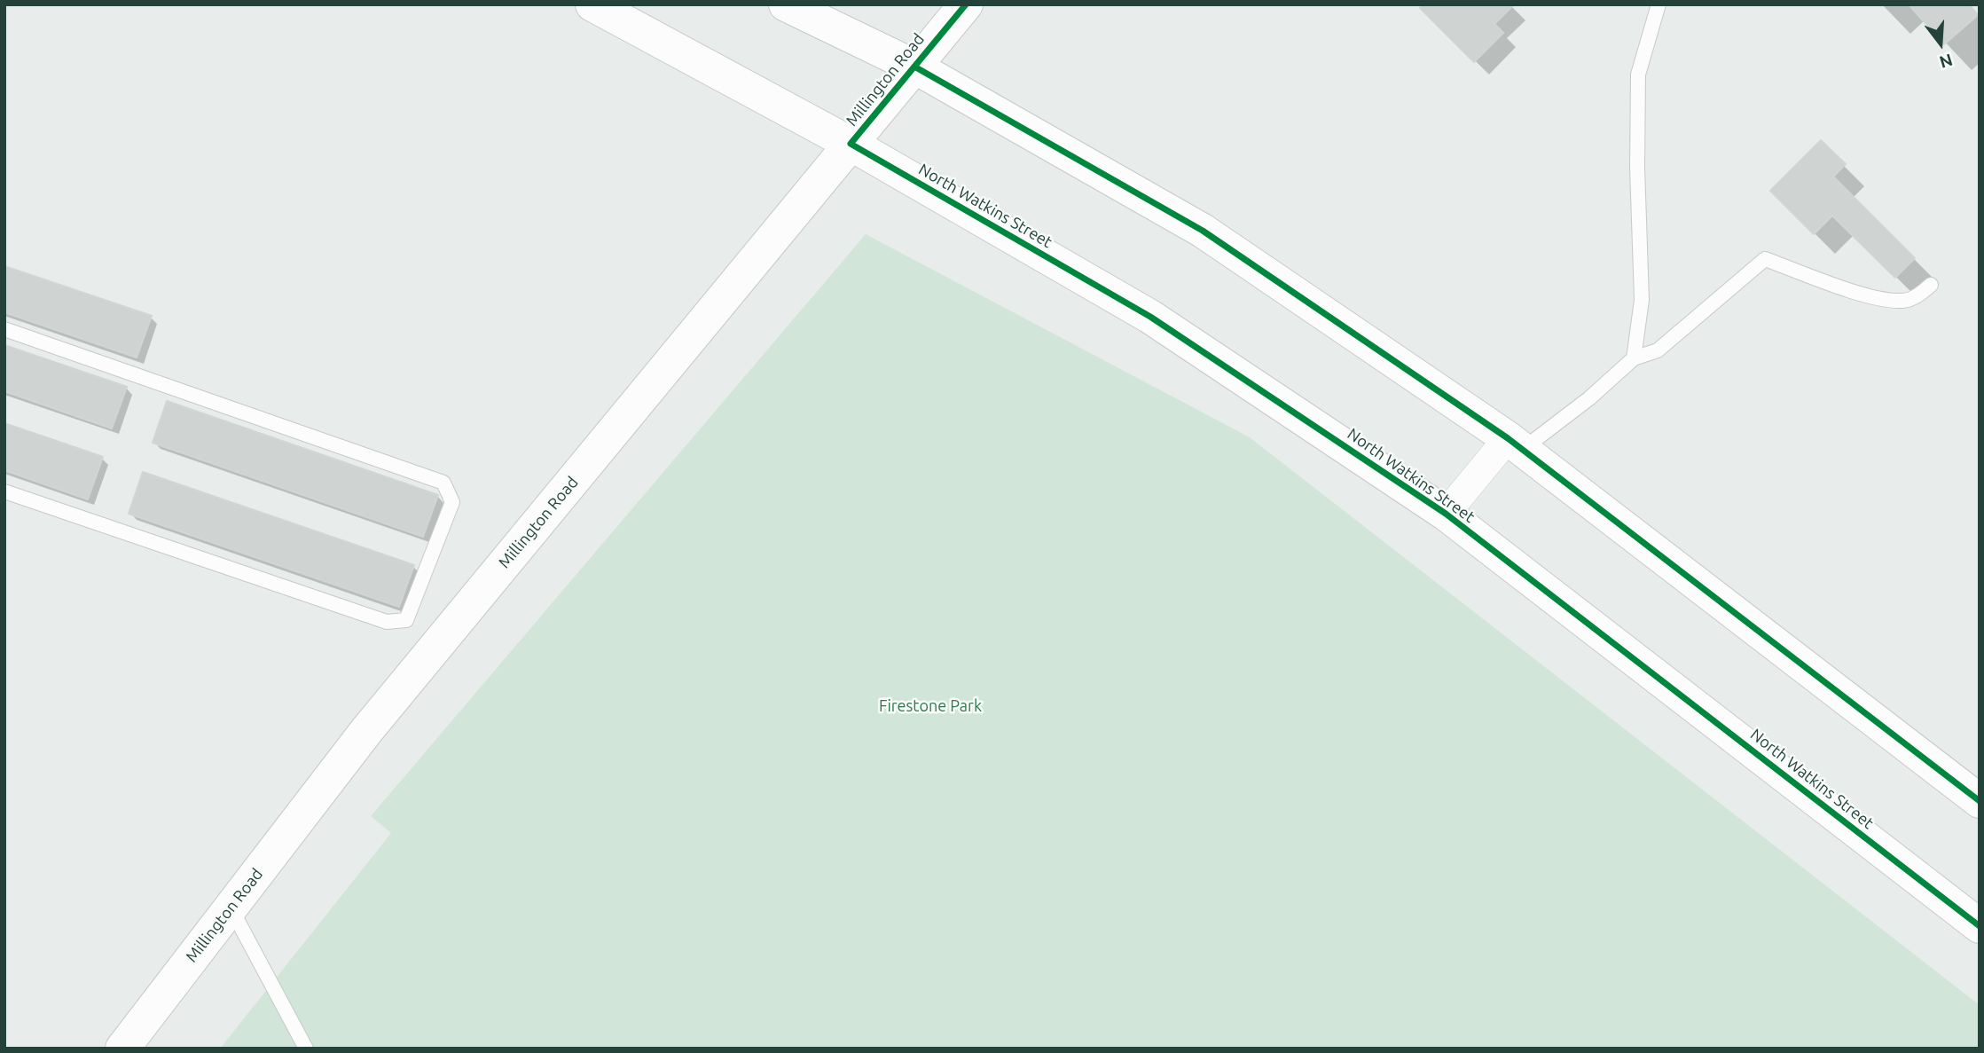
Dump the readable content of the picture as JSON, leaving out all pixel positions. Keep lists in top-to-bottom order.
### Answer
{
  "streets": {
    "street": ["Millington Road", "North Watkins Street"]
  },
  "crossings": [
    ["Millington Road", "North Watkins Street"]
  ],
  "parks": ["Firestone Park"],
  "north": "bottom"
}
